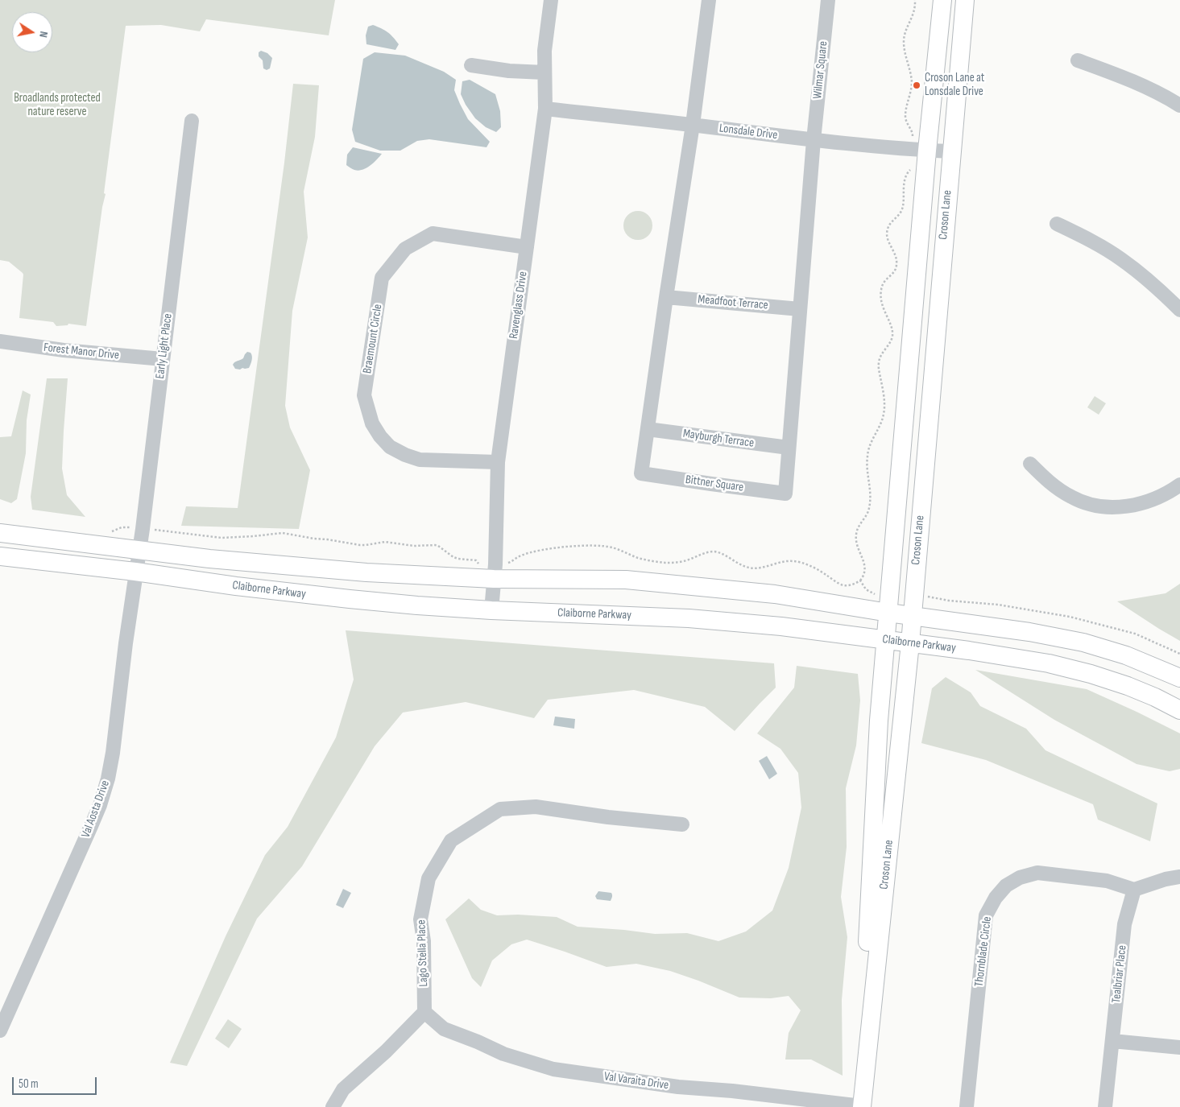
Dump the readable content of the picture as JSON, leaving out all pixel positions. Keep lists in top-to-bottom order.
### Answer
{
  "streets": {
    "main road": ["Croson Lane", "Claiborne Parkway"],
    "street": [
      "Wilmar Square",
      "Lonsdale Drive",
      "Meadfoot Terrace",
      "Ravenglass Drive",
      "Braemount Circle",
      "Early Light Place",
      "Forest Manor Drive",
      "Mayburgh Terrace",
      "Bittner Square",
      "Val Aosta Drive",
      "Thornblade Circle",
      "Lago Stella Place",
      "Tealbriar Place",
      "Val Varaita Drive"
    ]
  },
  "crossings": [
    ["Wilmar Square", "Lonsdale Drive"],
    ["Wilmar Square", "Bittner Square"],
    ["Lonsdale Drive", "Croson Lane"],
    ["Lonsdale Drive", "Ravenglass Drive"],
    ["Lonsdale Drive", "Bittner Square"],
    ["Croson Lane", "Claiborne Parkway"],
    ["Croson Lane", "Val Varaita Drive"],
    ["Meadfoot Terrace", "Bittner Square"],
    ["Ravenglass Drive", "Braemount Circle"],
    ["Ravenglass Drive", "Claiborne Parkway"],
    ["Early Light Place", "Forest Manor Drive"],
    ["Early Light Place", "Claiborne Parkway"],
    ["Early Light Place", "Val Aosta Drive"],
    ["Mayburgh Terrace", "Bittner Square"],
    ["Claiborne Parkway", "Val Aosta Drive"],
    ["Thornblade Circle", "Tealbriar Place"],
    ["Lago Stella Place", "Val Varaita Drive"]
  ],
  "parks": ["Broadlands protected nature reserve"],
  "places": ["Croson Lane at Lonsdale Drive"],
  "scale_bar": "50 m",
  "north": "right"
}
